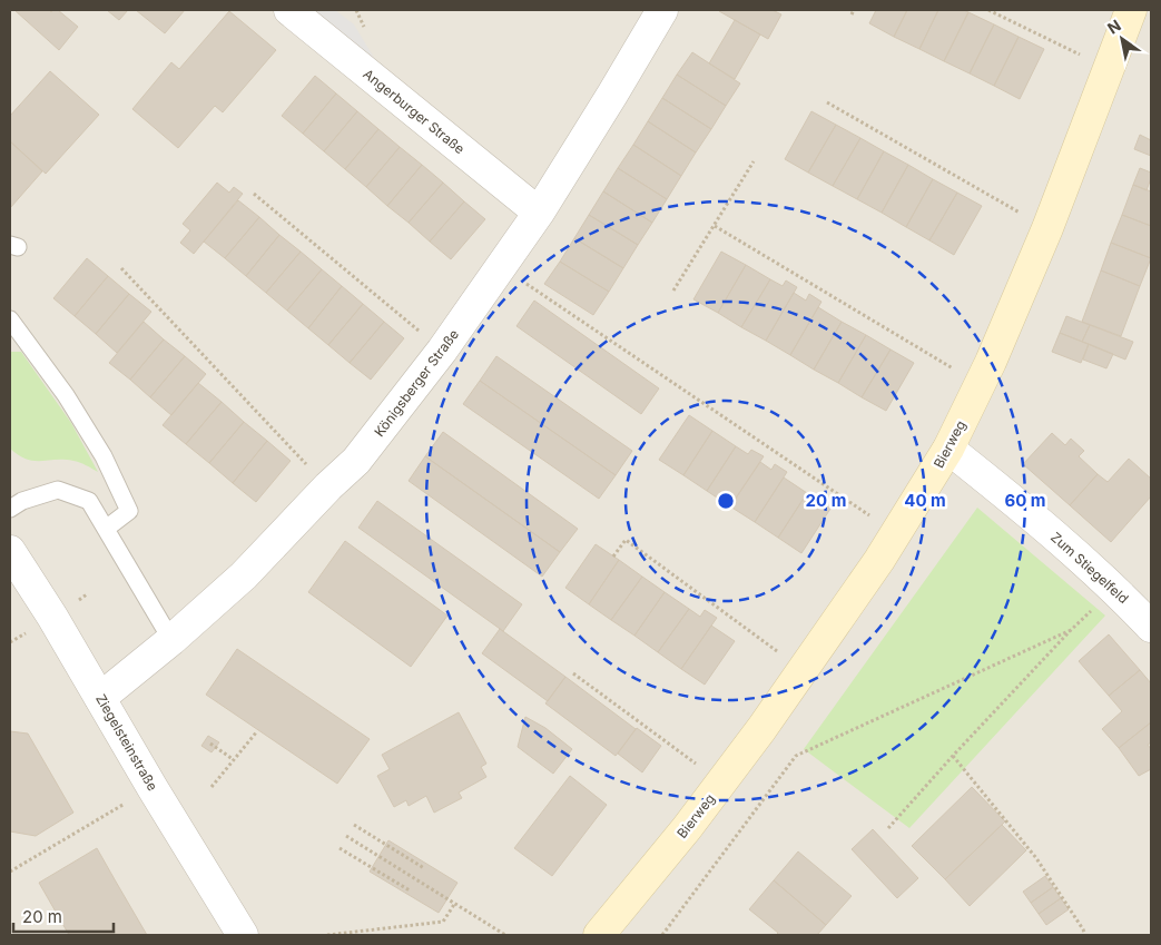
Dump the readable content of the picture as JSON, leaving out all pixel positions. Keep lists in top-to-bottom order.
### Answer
{
  "streets": {
    "main road": ["Bierweg"],
    "street": [
      "Angerburger Straße",
      "Königsberger Straße",
      "Zum Stiegelfeld",
      "Ziegelsteinstraße"
    ]
  },
  "crossings": [
    ["Angerburger Straße", "Königsberger Straße"],
    ["Königsberger Straße", "Ziegelsteinstraße"],
    ["Bierweg", "Zum Stiegelfeld"]
  ],
  "scale_bar": "20 m",
  "north": "top left",
  "rings": ["20 m", "40 m", "60 m"]
}
